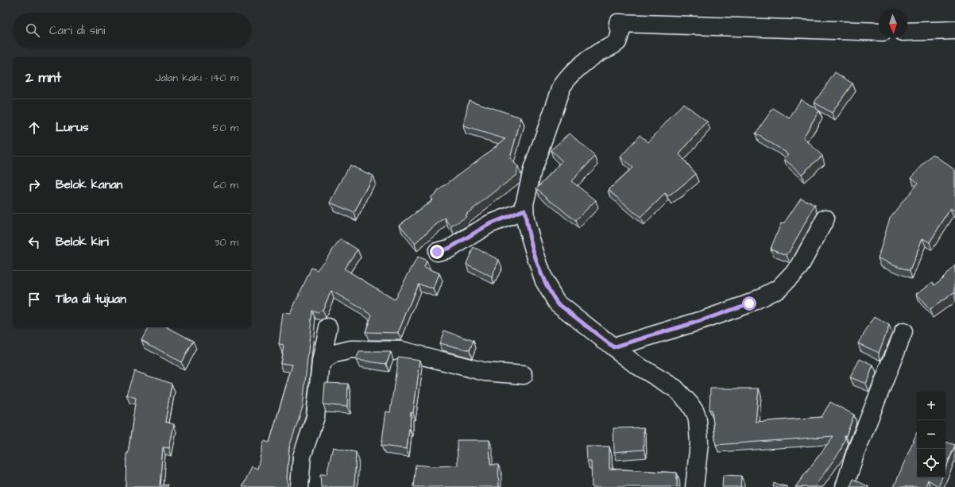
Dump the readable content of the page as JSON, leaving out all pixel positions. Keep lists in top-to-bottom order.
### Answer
{
  "north": "bottom",
  "page": {
    "search": "Cari di sini",
    "heading": ["2 mnt", "Jalan kaki · 140 m"],
    "list": [
      ["Lurus", "50 m"],
      ["Belok kanan", "60 m"],
      ["Belok kiri", "30 m"],
      "Tiba di tujuan"
    ],
    "map_buttons": ["+", "−"]
  }
}
